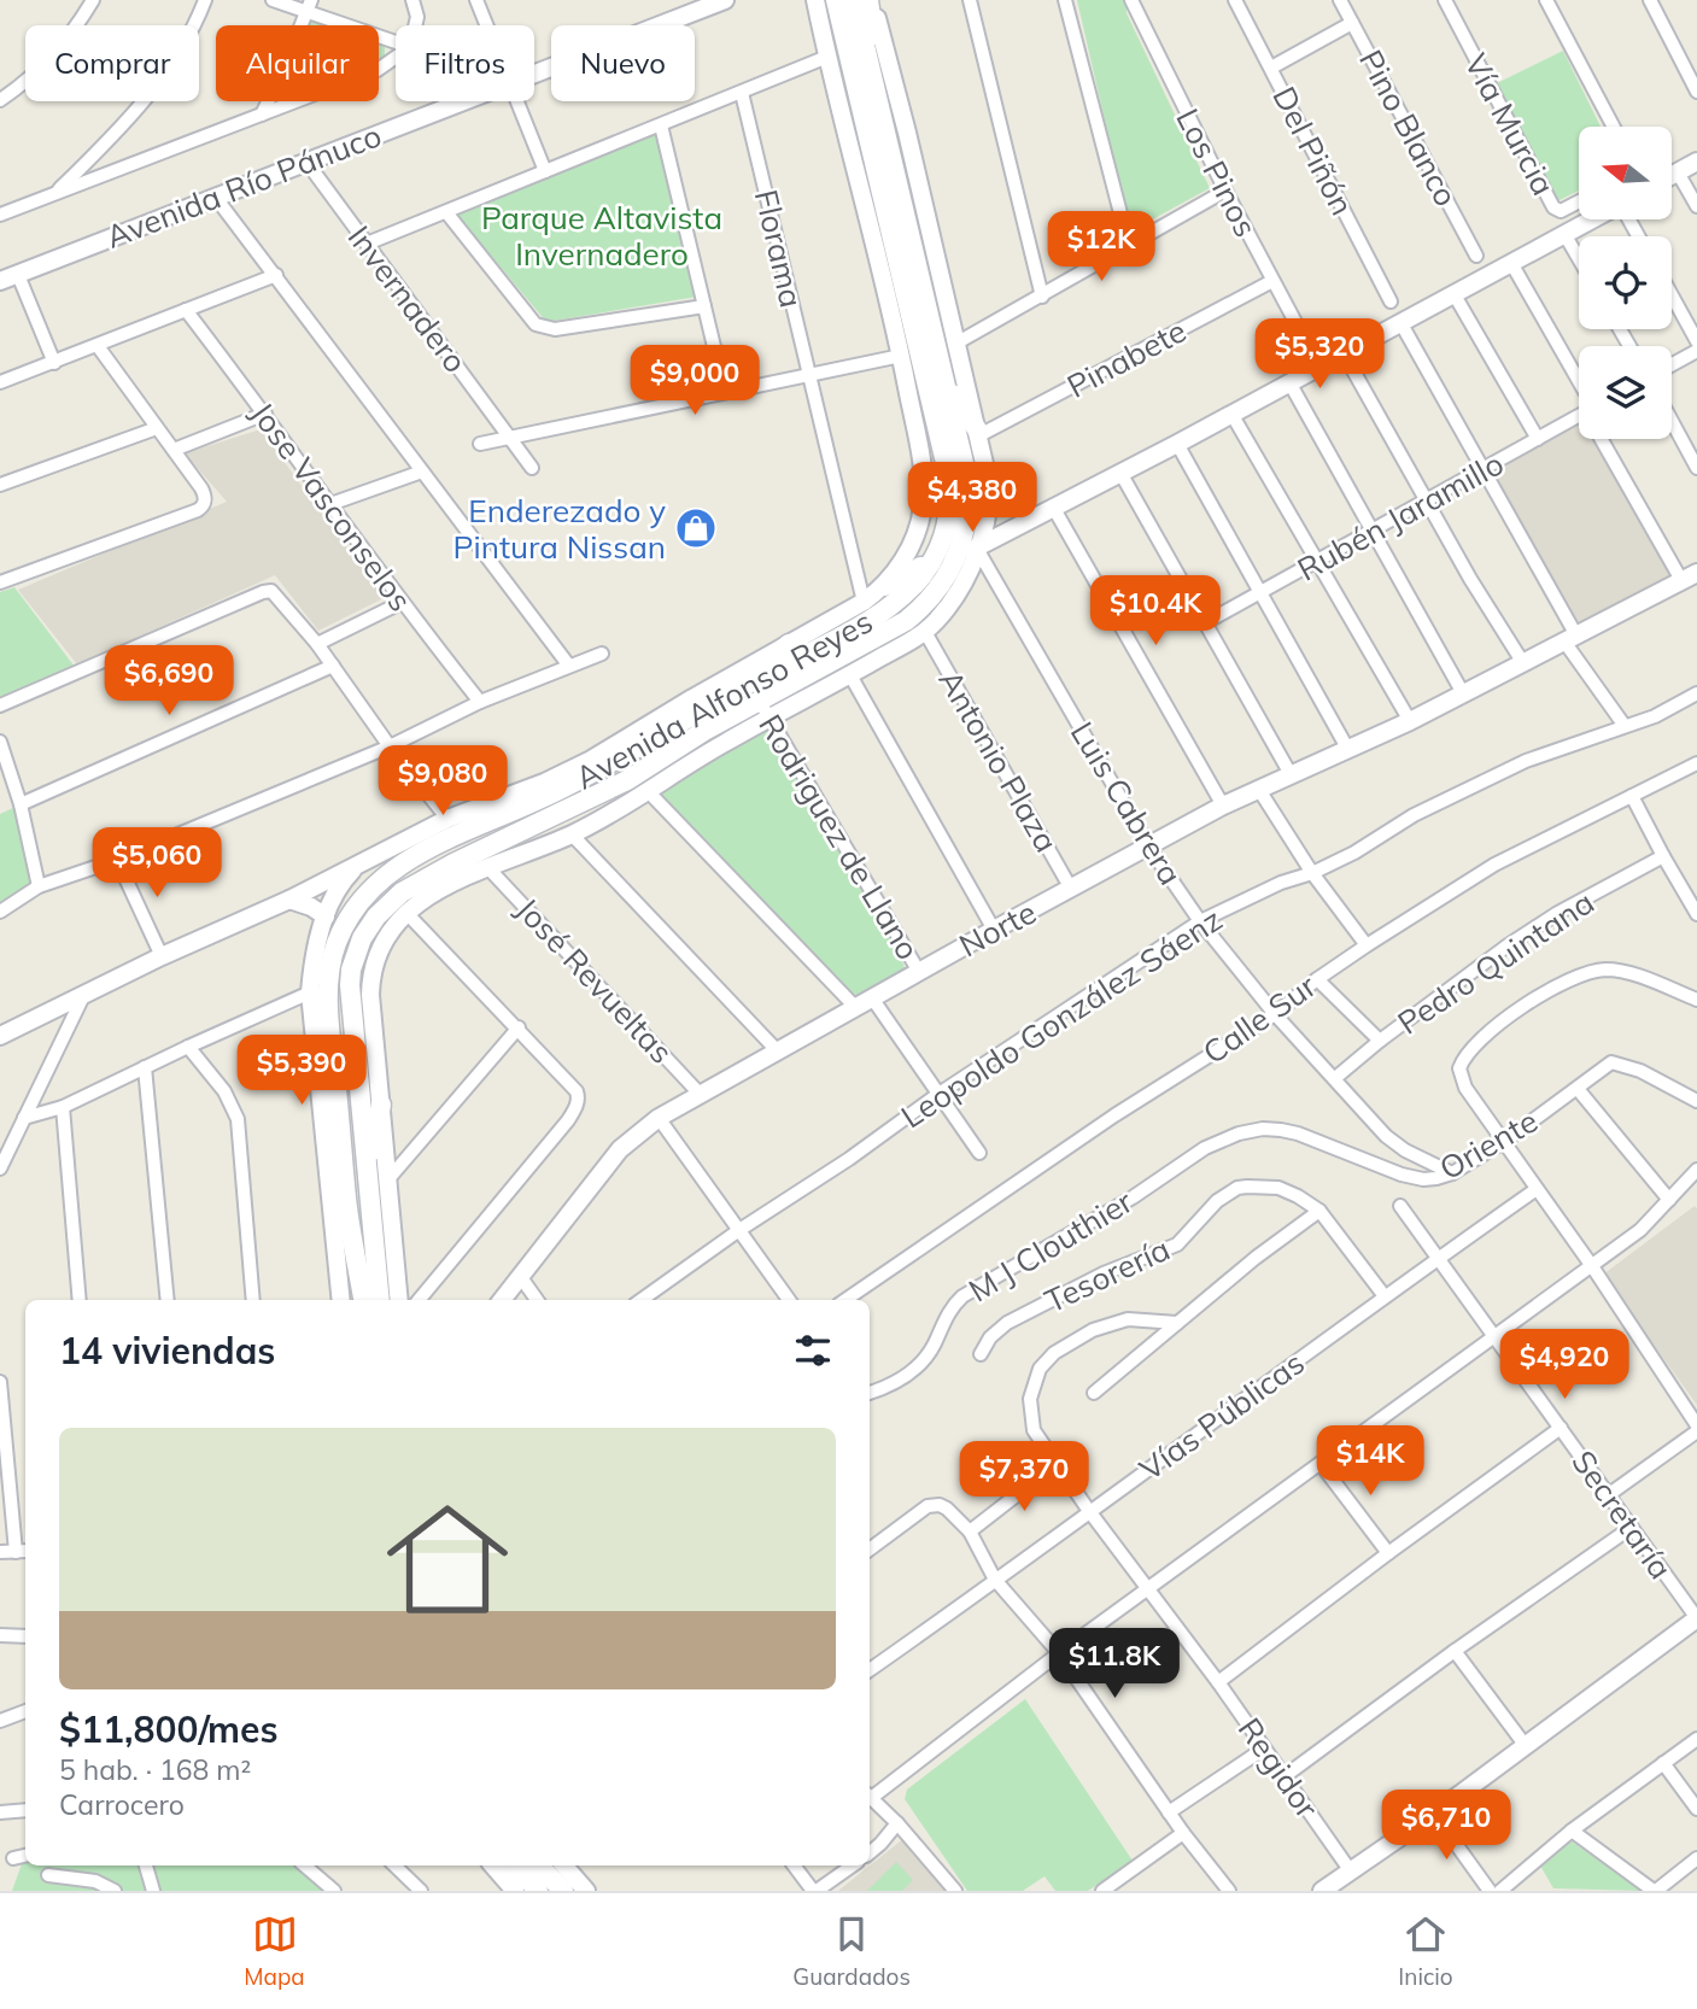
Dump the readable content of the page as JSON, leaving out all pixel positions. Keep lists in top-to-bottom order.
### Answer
{
  "streets": {
    "main road": ["Avenida Alfonso Reyes"],
    "street": [
      "Vía Murcia",
      "Pino Blanco",
      "Del Piñón",
      "Los Pinos",
      "Avenida Río Pánuco",
      "Florama",
      "Invernadero",
      "Pinabete",
      "Jose Vasconselos",
      "Rubén Jaramillo",
      "Antonio Plaza",
      "Luis Cabrera",
      "Rodriguez de Llano",
      "Norte",
      "Pedro Quintana",
      "José Revueltas",
      "Leopoldo González Sáenz",
      "Calle Sur",
      "Oriente",
      "M J Clouthier",
      "Tesorería",
      "Vías Públicas",
      "Secretaría",
      "Regidor"
    ]
  },
  "crossings": [
    ["Los Pinos", "Pinabete"],
    ["Avenida Río Pánuco", "Invernadero"],
    ["Avenida Alfonso Reyes", "Luis Cabrera"],
    ["Avenida Alfonso Reyes", "Rodriguez de Llano"],
    ["Antonio Plaza", "Norte"],
    ["Luis Cabrera", "Norte"],
    ["Luis Cabrera", "Pedro Quintana"],
    ["Luis Cabrera", "Leopoldo González Sáenz"],
    ["Luis Cabrera", "Calle Sur"],
    ["Luis Cabrera", "Oriente"],
    ["Rodriguez de Llano", "Norte"],
    ["Norte", "José Revueltas"],
    ["Oriente", "M J Clouthier"],
    ["Tesorería", "Vías Públicas"],
    ["Vías Públicas", "Secretaría"],
    ["Vías Públicas", "Regidor"]
  ],
  "parks": ["Parque Altavista Invernadero"],
  "places": {
    "shop": ["Enderezado y Pintura Nissan"]
  },
  "north": "left",
  "page": {
    "chip": [
      "Comprar",
      "Alquilar",
      "Filtros",
      "Nuevo"
    ],
    "price": [
      "$12K",
      "$5,320",
      "$9,000",
      "$4,380",
      "$10.4K",
      "$6,690",
      "$9,080",
      "$5,060",
      "$5,390",
      "$4,920",
      "$14K",
      "$7,370",
      "$11.8K",
      "$6,710"
    ],
    "heading": "14 viviendas",
    "list": [
      {
        "name": "$11,800/mes",
        "note": "5 hab. · 168 m² · Carrocero"
      }
    ],
    "tabs": ["Mapa", "Guardados", "Inicio"]
  }
}
